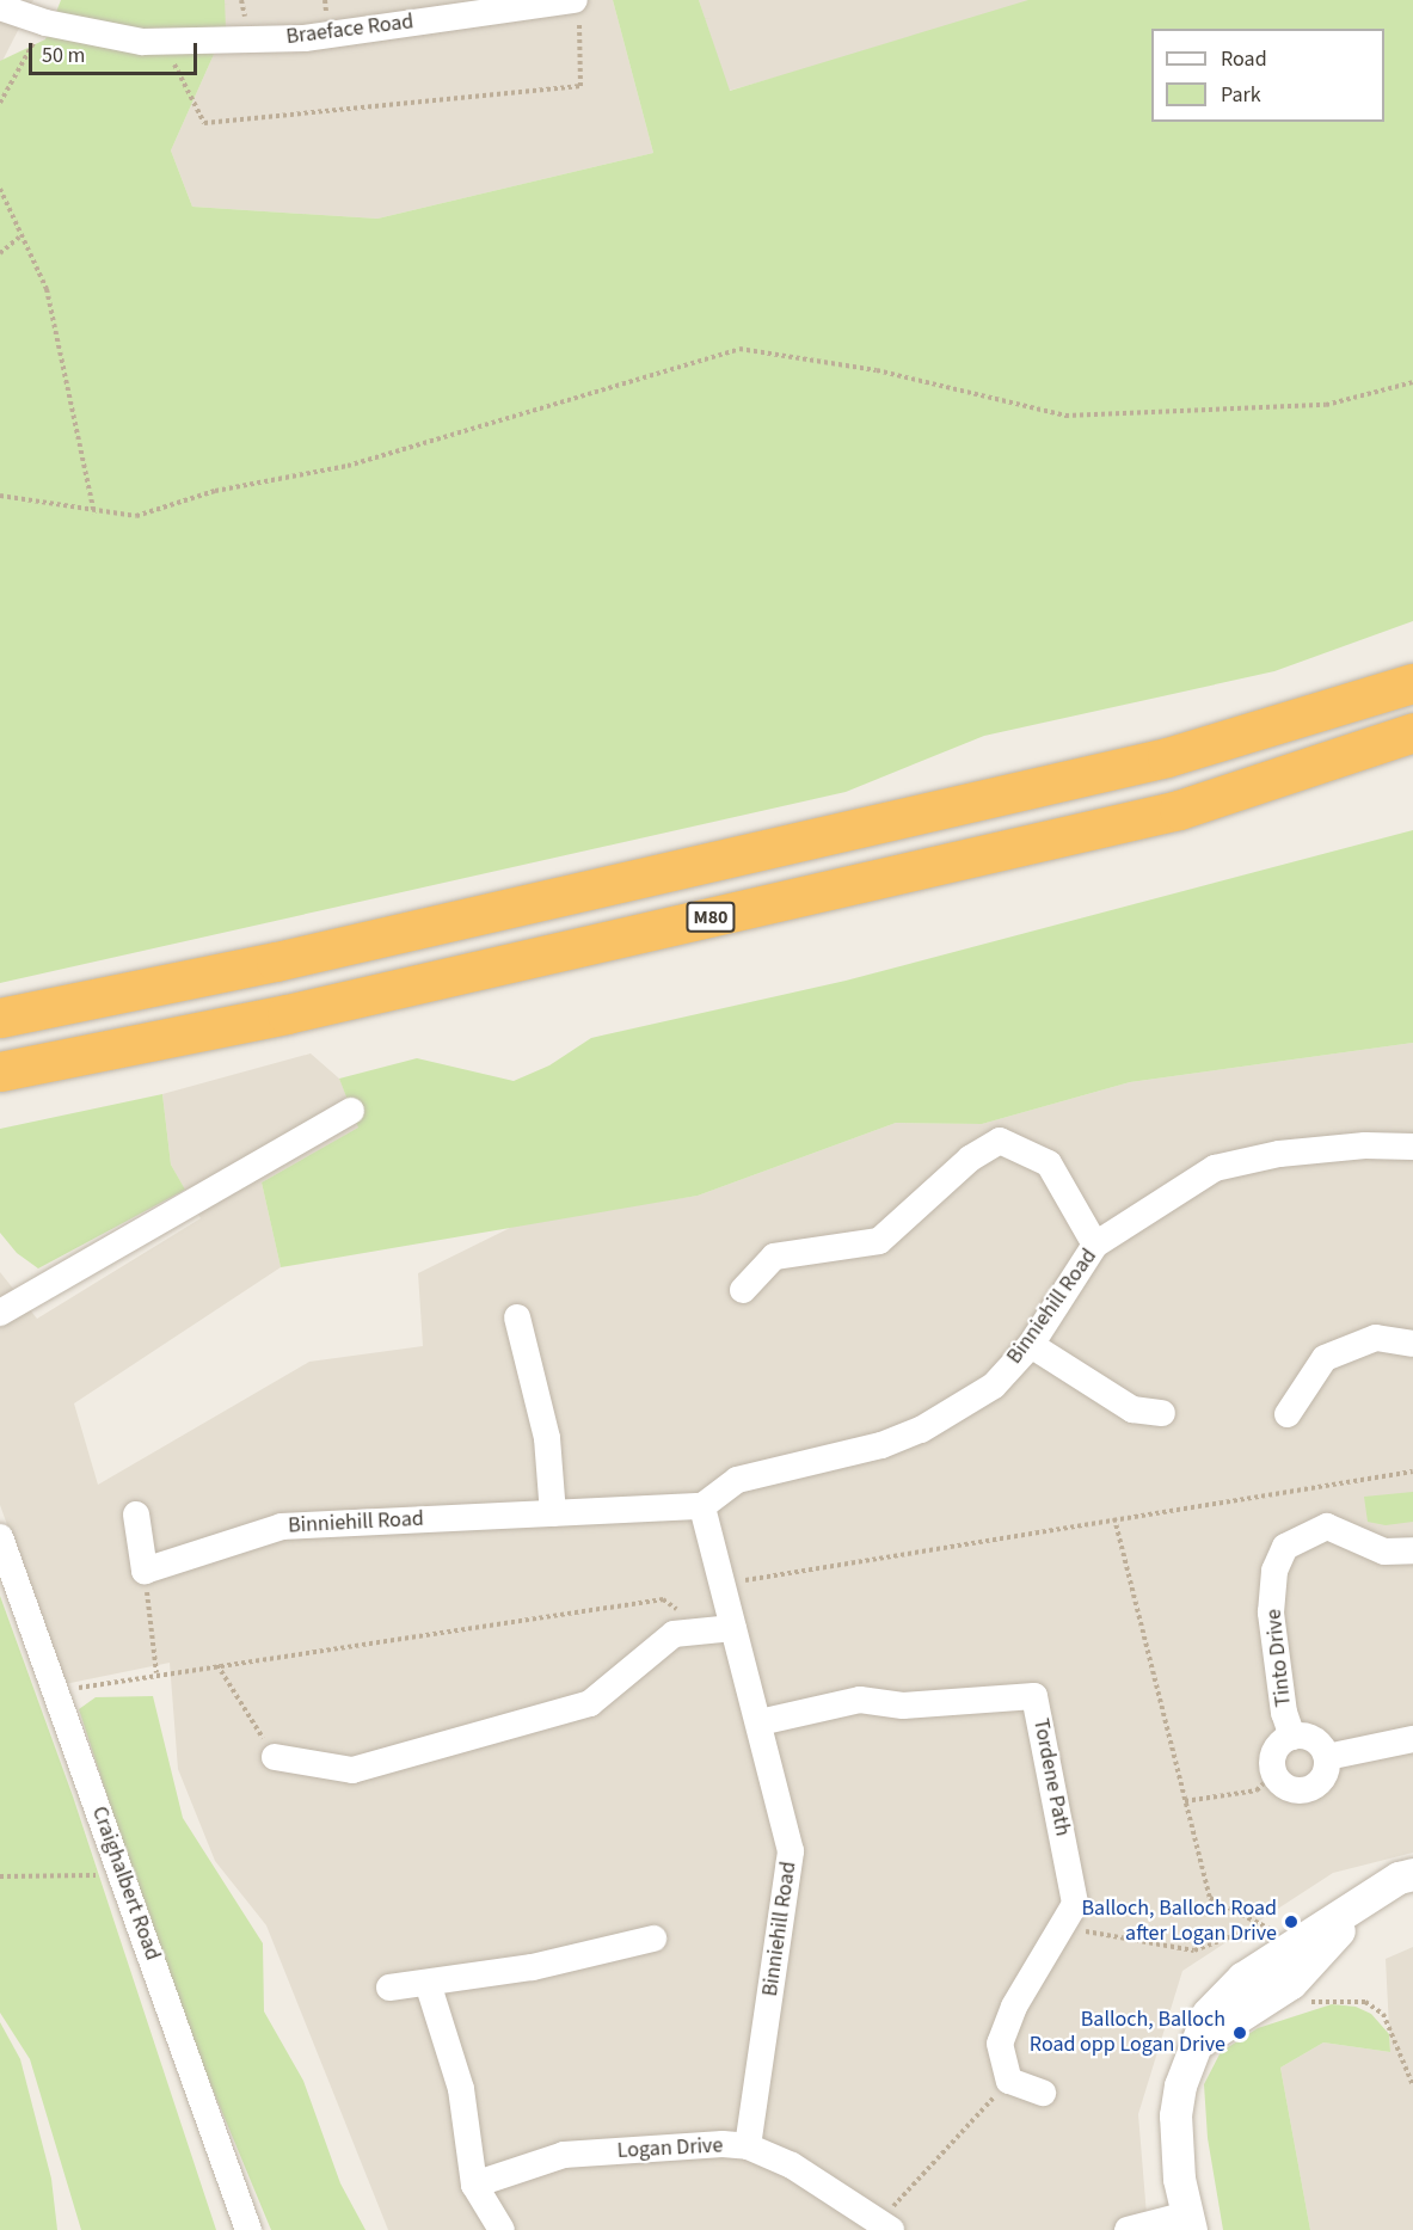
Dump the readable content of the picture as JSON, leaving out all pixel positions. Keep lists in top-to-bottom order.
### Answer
{
  "streets": {
    "highway": ["M80"],
    "street": [
      "Braeface Road",
      "Binniehill Road",
      "Tinto Drive",
      "Tordene Path",
      "Craighalbert Road",
      "Logan Drive"
    ]
  },
  "crossings": [
    ["Binniehill Road", "Tordene Path"],
    ["Binniehill Road", "Logan Drive"]
  ],
  "places": ["Balloch, Balloch Road after Logan Drive", "Balloch, Balloch Road opp Logan Drive"],
  "legend": ["Road", "Park"],
  "scale_bar": "50 m"
}
